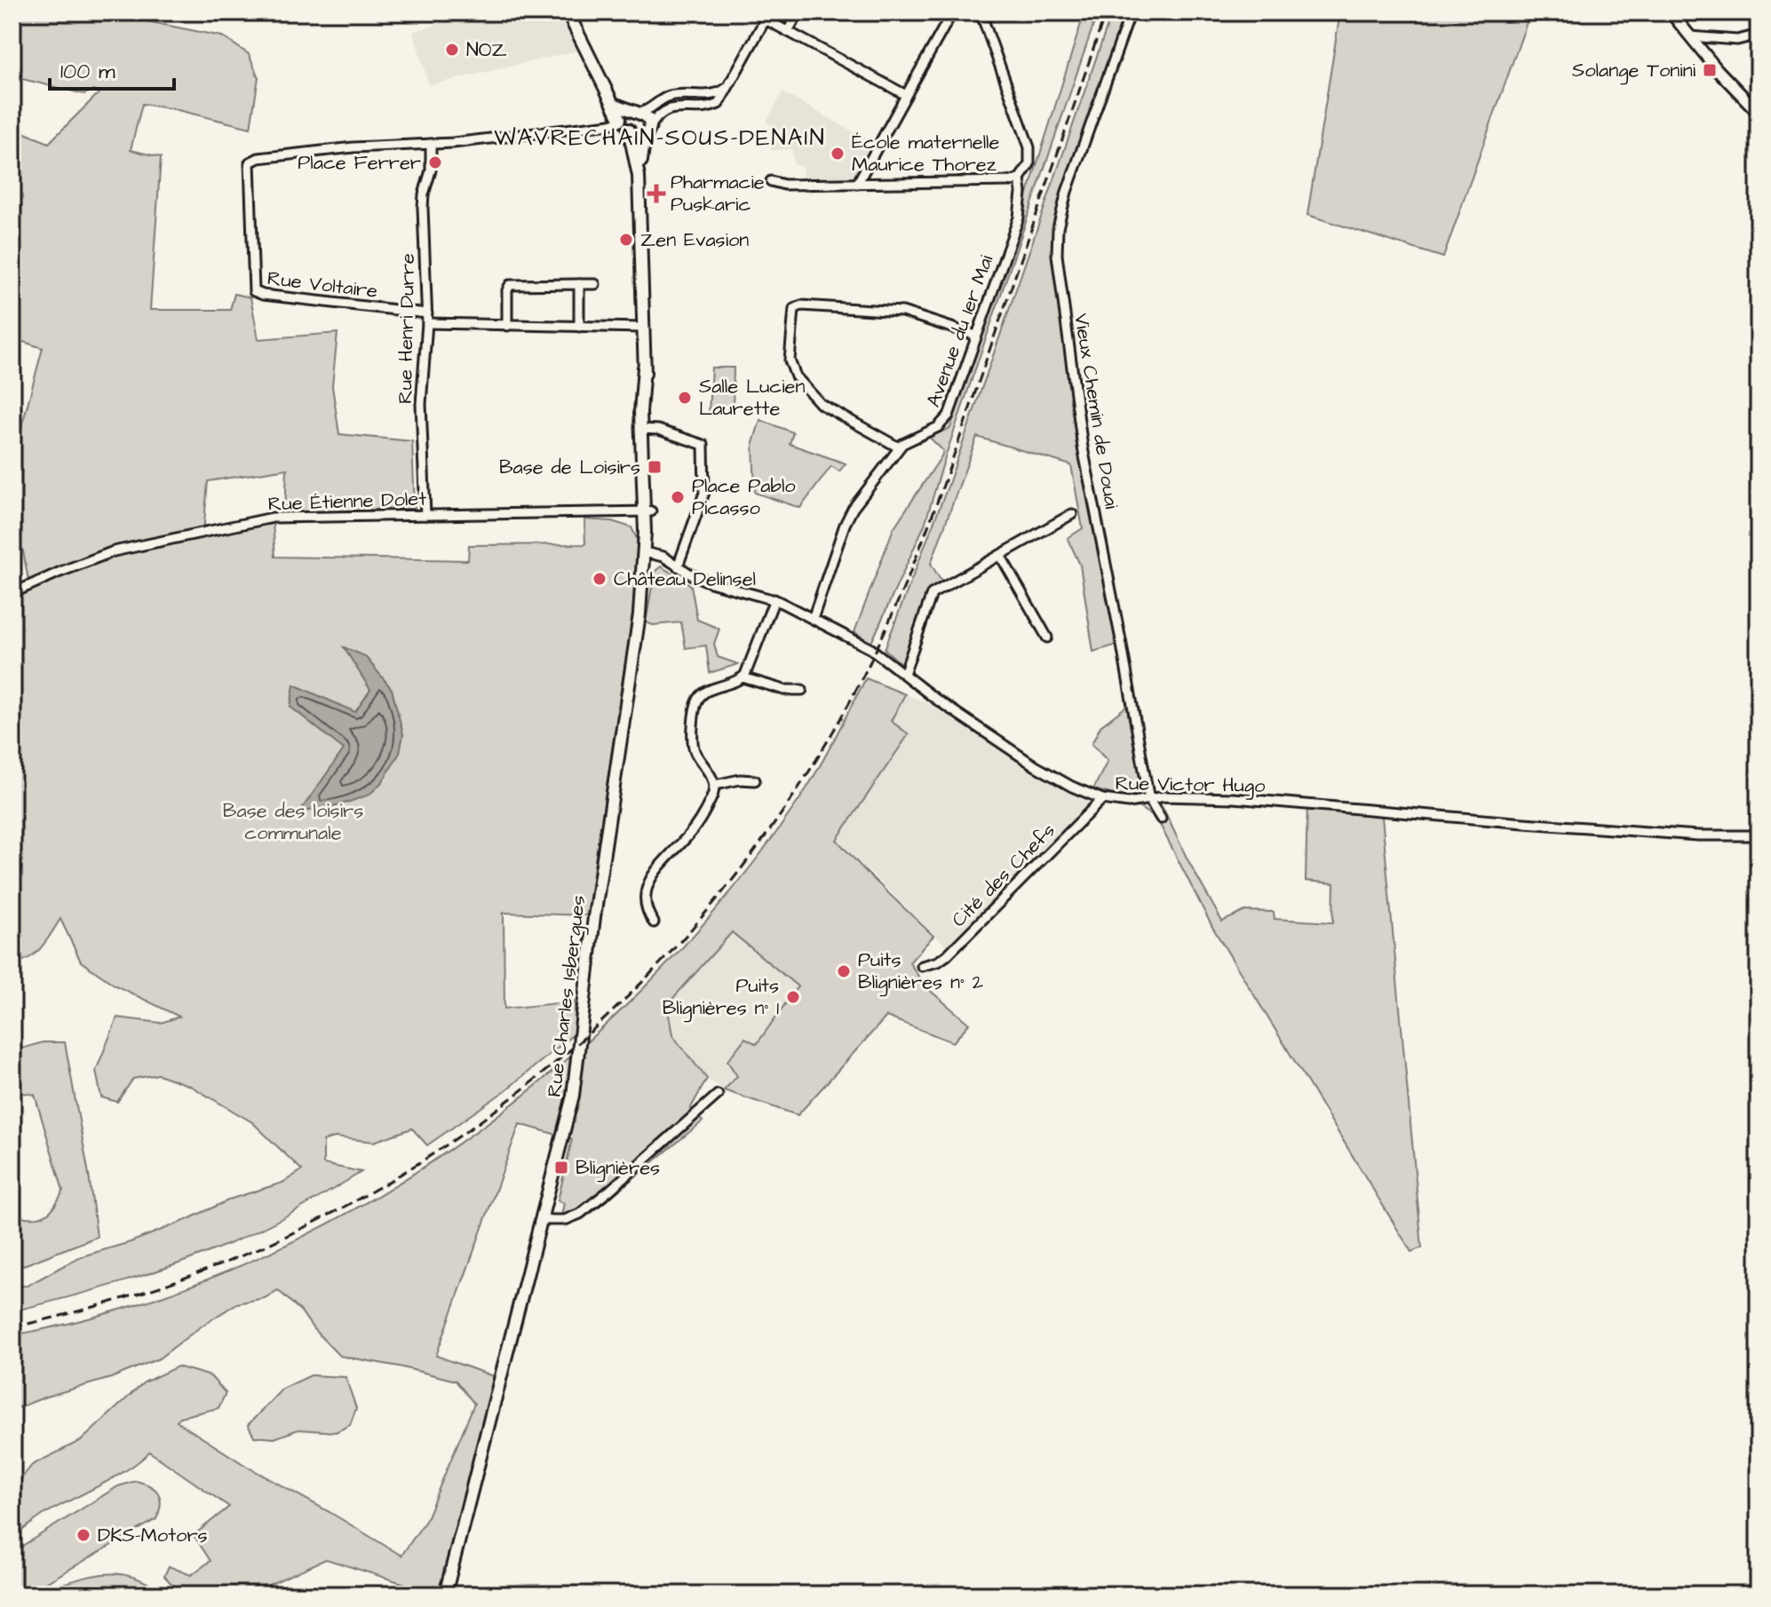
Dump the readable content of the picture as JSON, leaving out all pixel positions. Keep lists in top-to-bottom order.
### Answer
{
  "streets": {
    "main road": ["Rue Charles Isbergues"],
    "street": [
      "Rue Voltaire",
      "Rue Henri Durre",
      "Avenue du 1er Mai",
      "Vieux Chemin de Douai",
      "Rue Étienne Dolet",
      "Rue Victor Hugo",
      "Cité des Chefs"
    ]
  },
  "crossings": [
    ["Rue Voltaire", "Rue Henri Durre"],
    ["Rue Voltaire", "Rue Charles Isbergues"],
    ["Rue Henri Durre", "Rue Étienne Dolet"],
    ["Avenue du 1er Mai", "Rue Victor Hugo"],
    ["Vieux Chemin de Douai", "Rue Victor Hugo"],
    ["Rue Étienne Dolet", "Rue Charles Isbergues"],
    ["Rue Victor Hugo", "Cité des Chefs"],
    ["Rue Victor Hugo", "Rue Charles Isbergues"]
  ],
  "districts": ["WAVRECHAIN-SOUS-DENAIN"],
  "parks": ["Base des loisirs communale"],
  "places": {
    "other": [
      "NOZ",
      "École maternelle Maurice Thorez",
      "Place Ferrer",
      "Zen Evasion",
      "Salle Lucien Laurette",
      "Place Pablo Picasso",
      "Château Delinsel",
      "Puits Blignières n° 2",
      "Puits Blignières n° 1",
      "DKS-Motors"
    ],
    "transit": ["Solange Tonini", "Base de Loisirs", "Blignières"],
    "health": ["Pharmacie Puskaric"]
  },
  "scale_bar": "100 m"
}
